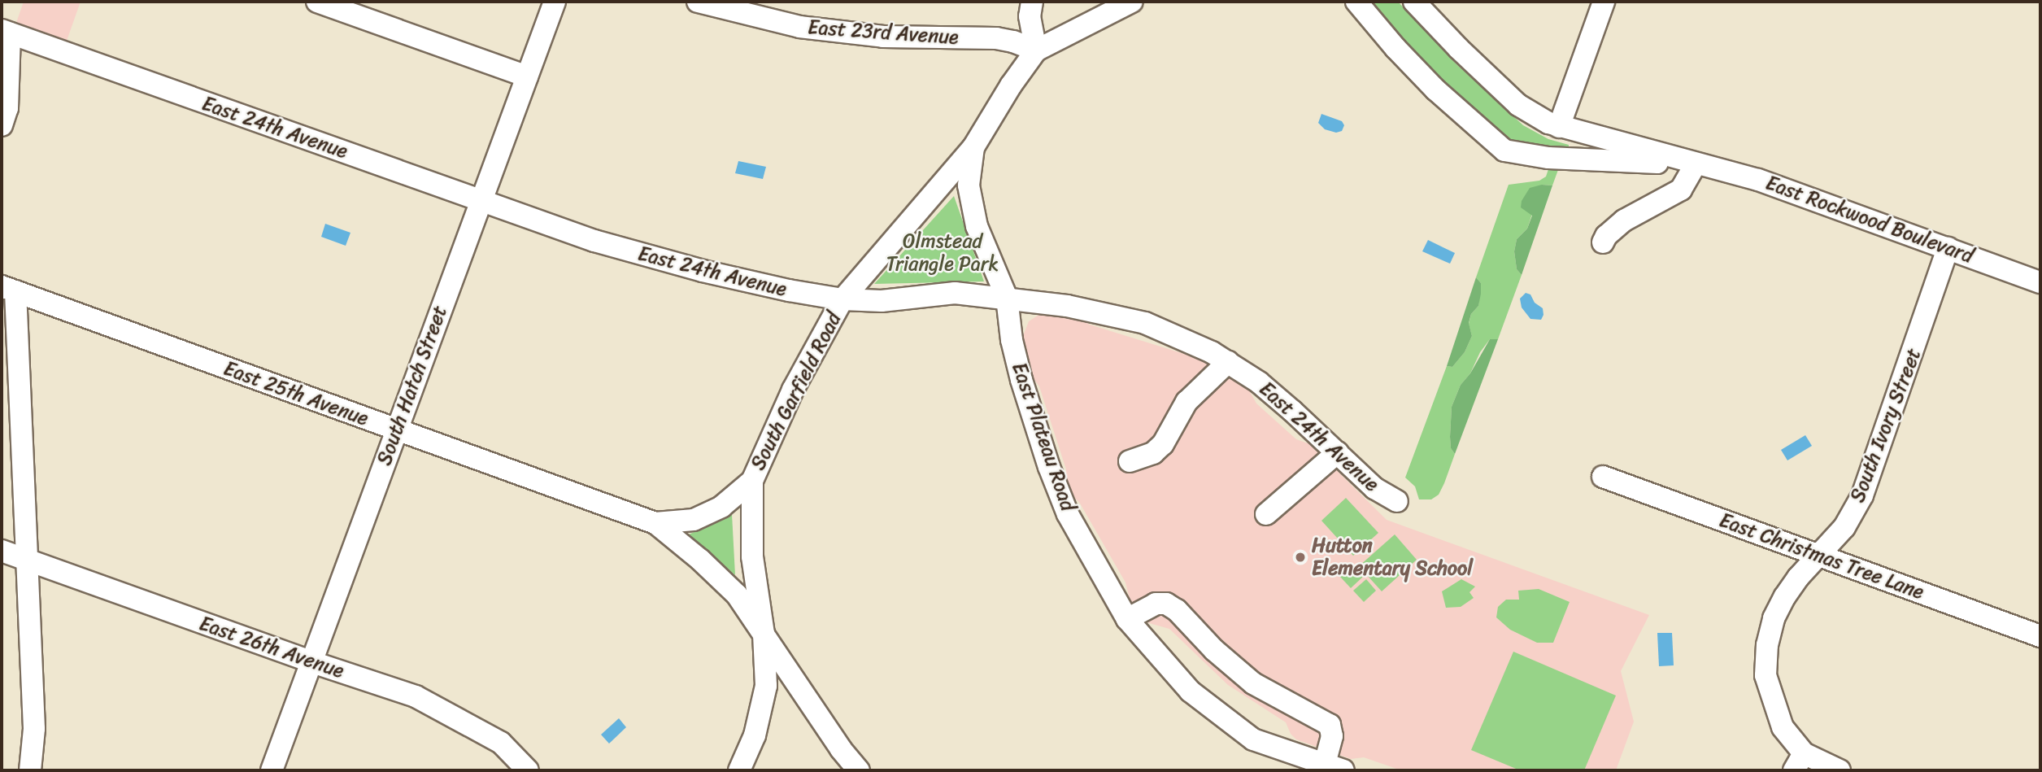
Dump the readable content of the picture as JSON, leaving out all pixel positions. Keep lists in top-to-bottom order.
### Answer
{
  "streets": {
    "street": [
      "East 23rd Avenue",
      "East 24th Avenue",
      "East Rockwood Boulevard",
      "South Hatch Street",
      "South Garfield Road",
      "East 25th Avenue",
      "South Ivory Street",
      "East Plateau Road",
      "East Christmas Tree Lane",
      "East 26th Avenue"
    ]
  },
  "crossings": [
    ["East 23rd Avenue", "South Garfield Road"],
    ["East 24th Avenue", "South Hatch Street"],
    ["East 24th Avenue", "South Garfield Road"],
    ["East 24th Avenue", "East Plateau Road"],
    ["East Rockwood Boulevard", "South Ivory Street"],
    ["South Hatch Street", "East 25th Avenue"],
    ["South Hatch Street", "East 26th Avenue"],
    ["South Garfield Road", "East 25th Avenue"],
    ["South Garfield Road", "East Plateau Road"],
    ["South Ivory Street", "East Christmas Tree Lane"]
  ],
  "parks": ["Olmstead Triangle Park"],
  "places": ["Hutton Elementary School"]
}
